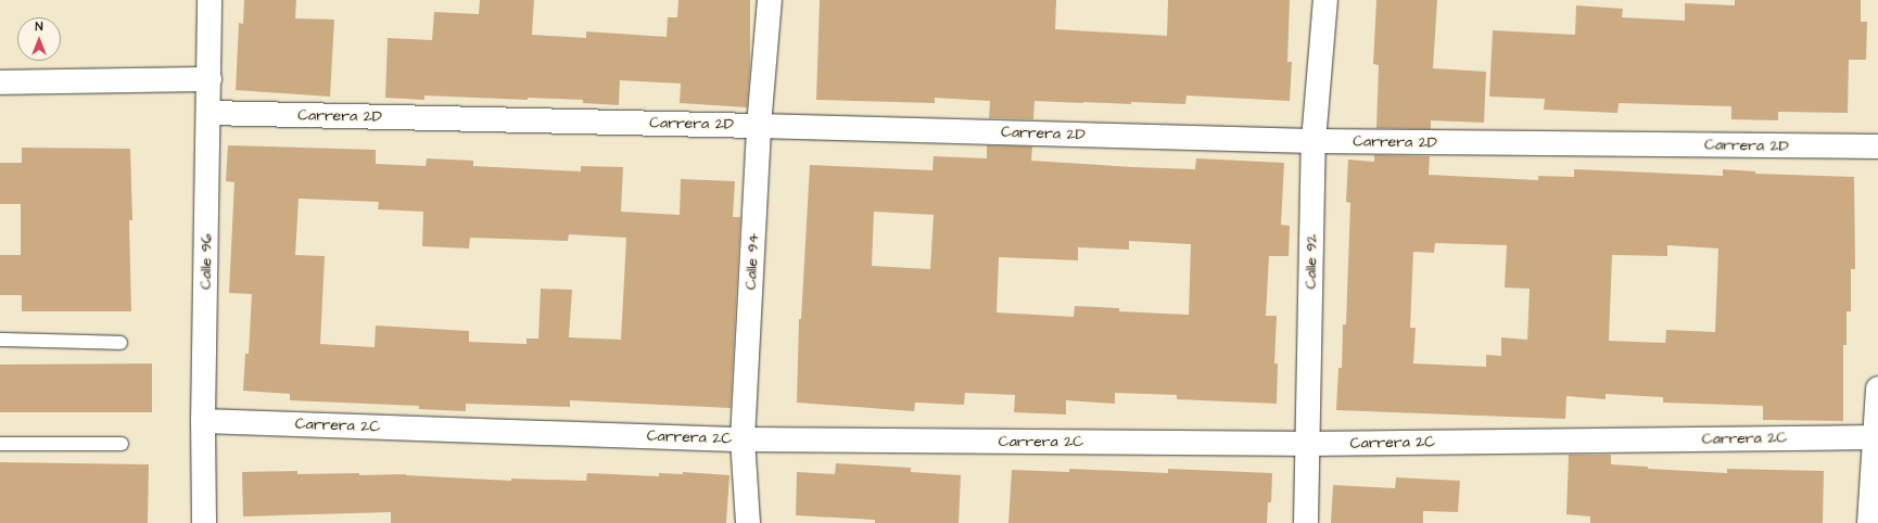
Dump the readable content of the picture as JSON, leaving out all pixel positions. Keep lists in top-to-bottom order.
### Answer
{
  "streets": {
    "street": [
      "Carrera 2D",
      "Calle 96",
      "Calle 94",
      "Calle 92",
      "Carrera 2C"
    ]
  },
  "crossings": [
    ["Carrera 2D", "Calle 96"],
    ["Carrera 2D", "Calle 94"],
    ["Carrera 2D", "Calle 92"],
    ["Calle 96", "Carrera 2C"],
    ["Calle 94", "Carrera 2C"],
    ["Calle 92", "Carrera 2C"]
  ],
  "north": "top"
}
